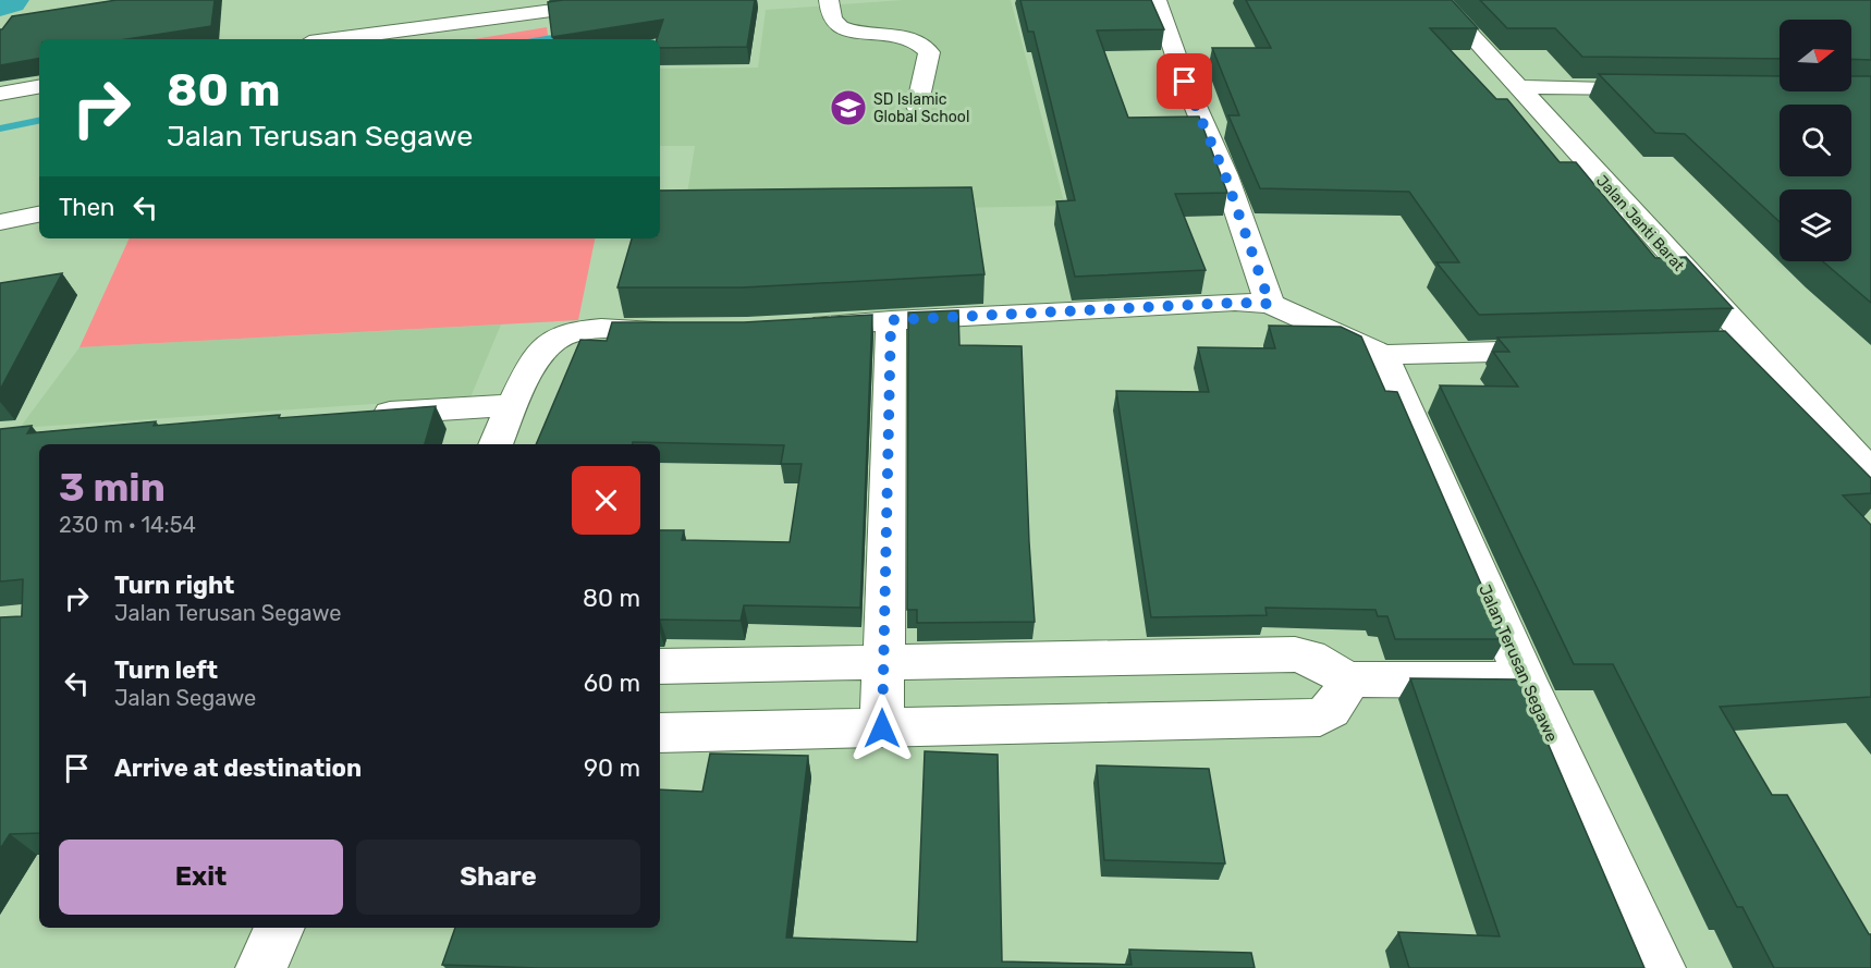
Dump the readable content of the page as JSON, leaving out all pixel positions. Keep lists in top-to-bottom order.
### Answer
{
  "streets": {
    "street": ["Jalan Janti Barat", "Jalan Terusan Segawe"]
  },
  "places": {
    "school or university": ["SD Islamic Global School"]
  },
  "north": "right",
  "page": {
    "turn": ["80 m", "Jalan Terusan Segawe"],
    "then": "Then",
    "heading": ["3 min", "230 m · 14:54"],
    "list": [
      {
        "name": "Turn right",
        "note": "Jalan Terusan Segawe",
        "value": "80 m"
      },
      {
        "name": "Turn left",
        "note": "Jalan Segawe",
        "value": "60 m"
      },
      {
        "name": "Arrive at destination",
        "value": "90 m"
      }
    ],
    "buttons": ["Exit", "Share"]
  }
}
